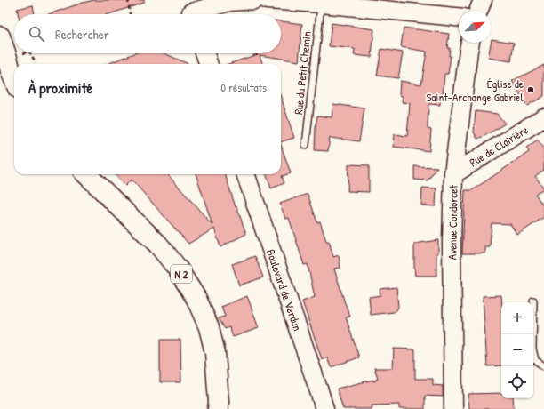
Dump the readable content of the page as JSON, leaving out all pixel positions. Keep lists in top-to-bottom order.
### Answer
{
  "streets": {
    "main road": [
      "Rue de Clairière",
      "Avenue Condorcet",
      "N 2",
      "Boulevard de Verdun"
    ],
    "lane": ["Rue du Petit Chemin"]
  },
  "crossings": [
    ["Rue de Clairière", "Avenue Condorcet"]
  ],
  "places": ["Église de Saint-Archange Gabriel"],
  "north": "top right",
  "page": {
    "search": "Rechercher",
    "heading": ["À proximité", "0 résultats"],
    "map_buttons": ["+", "−"]
  }
}
